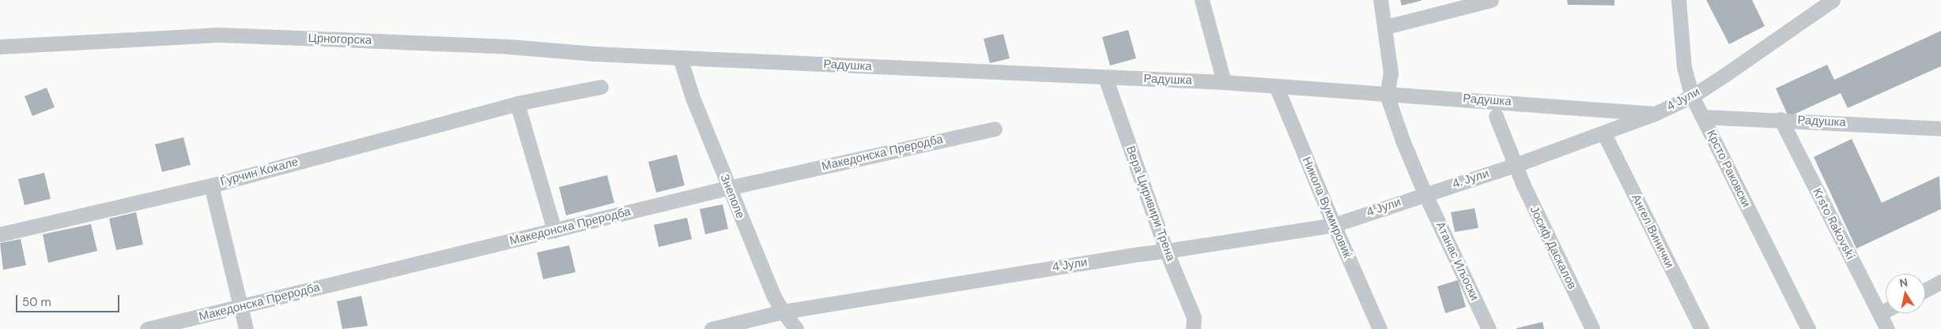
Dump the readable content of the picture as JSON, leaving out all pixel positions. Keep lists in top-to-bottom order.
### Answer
{
  "streets": {
    "street": [
      "Црногорска",
      "Радушка",
      "4 Јули",
      "Македонска Преродба",
      "Крсто Раковски",
      "Ѓурчин Кокале",
      "4. Јули",
      "Знеполе",
      "Вера Циривири Трена",
      "Никола Вукмировиќ",
      "Krsto Rakovski",
      "Ангел Винички",
      "Јосиф Даскалов",
      "Aтанас Иљоски"
    ]
  },
  "crossings": [
    ["Црногорска", "Радушка"],
    ["Црногорска", "Знеполе"],
    ["Радушка", "4 Јули"],
    ["Радушка", "Крсто Раковски"],
    ["Радушка", "Знеполе"],
    ["Радушка", "Вера Циривири Трена"],
    ["Радушка", "Никола Вукмировиќ"],
    ["Радушка", "Krsto Rakovski"],
    ["4 Јули", "Крсто Раковски"],
    ["4 Јули", "4. Јули"],
    ["4 Јули", "Знеполе"],
    ["4 Јули", "Вера Циривири Трена"],
    ["4 Јули", "Никола Вукмировиќ"],
    ["4 Јули", "Ангел Винички"],
    ["4 Јули", "Јосиф Даскалов"],
    ["4 Јули", "Aтанас Иљоски"],
    ["Македонска Преродба", "Знеполе"],
    ["4. Јули", "Јосиф Даскалов"],
    ["4. Јули", "Aтанас Иљоски"]
  ],
  "scale_bar": "50 m",
  "north": "top"
}
